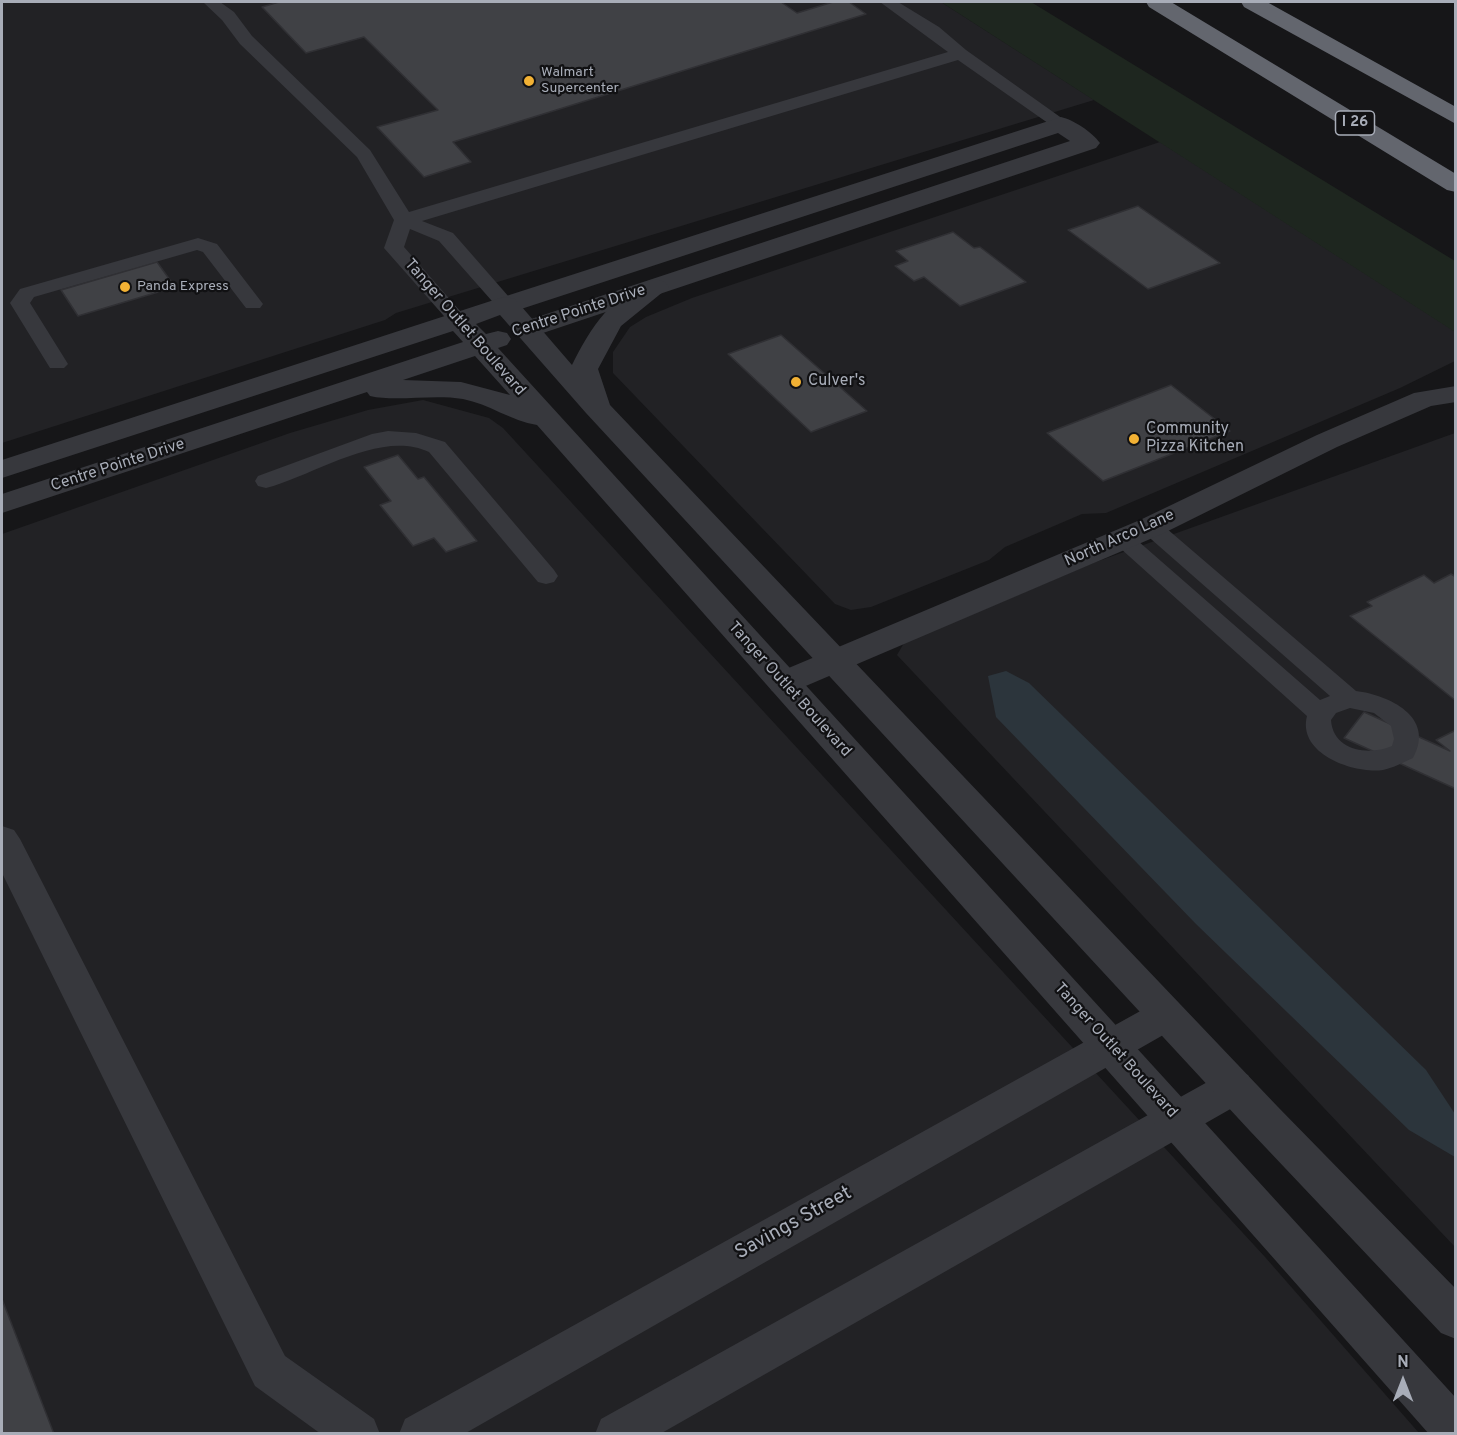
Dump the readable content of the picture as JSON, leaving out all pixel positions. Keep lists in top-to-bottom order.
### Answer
{
  "streets": {
    "highway": ["I 26"],
    "street": [
      "Centre Pointe Drive",
      "Tanger Outlet Boulevard",
      "North Arco Lane",
      "Savings Street"
    ]
  },
  "crossings": [
    ["Centre Pointe Drive", "Tanger Outlet Boulevard"],
    ["Tanger Outlet Boulevard", "North Arco Lane"],
    ["Tanger Outlet Boulevard", "Savings Street"]
  ],
  "places": [
    "Walmart Supercenter",
    "Panda Express",
    "Culver's",
    "Community Pizza Kitchen"
  ],
  "north": "top"
}
